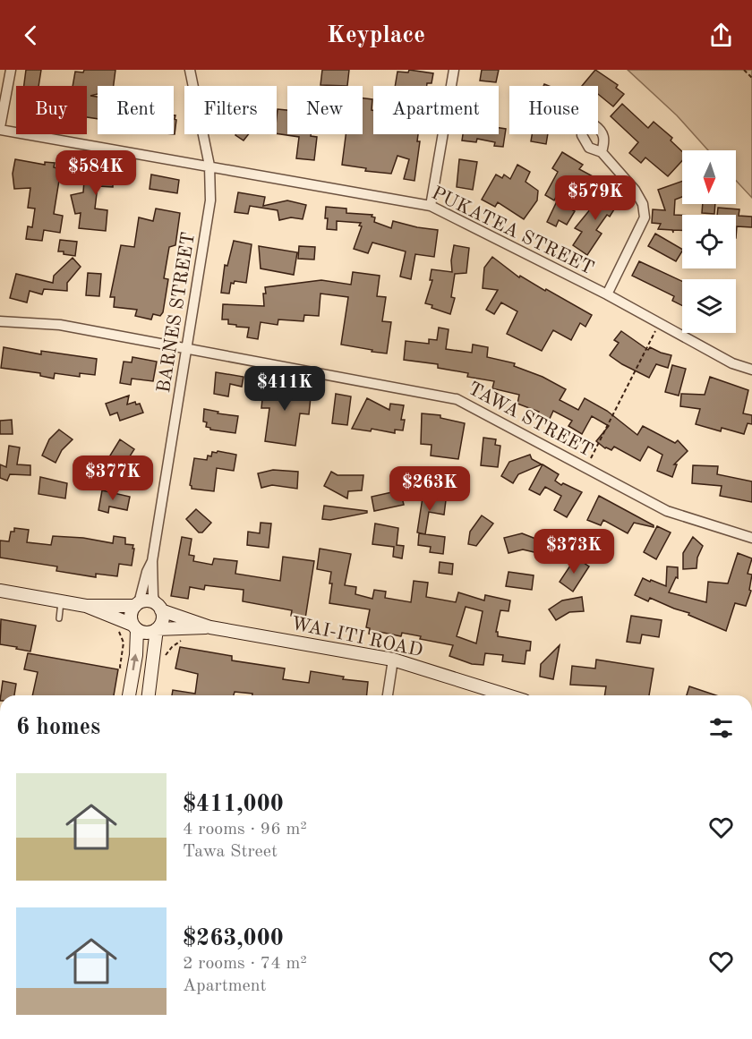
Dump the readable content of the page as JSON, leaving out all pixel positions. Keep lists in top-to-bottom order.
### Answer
{
  "streets": {
    "street": [
      "PUKATEA STREET",
      "BARNES STREET",
      "TAWA STREET",
      "WAI-ITI ROAD"
    ]
  },
  "crossings": [
    ["PUKATEA STREET", "BARNES STREET"],
    ["BARNES STREET", "TAWA STREET"],
    ["BARNES STREET", "WAI-ITI ROAD"]
  ],
  "north": "bottom",
  "page": {
    "header": "Keyplace",
    "chip": [
      "Buy",
      "Rent",
      "Filters",
      "New",
      "Apartment",
      "House"
    ],
    "price": [
      "$584K",
      "$579K",
      "$411K",
      "$377K",
      "$263K",
      "$373K"
    ],
    "heading": "6 homes",
    "list": [
      {
        "name": "$411,000",
        "note": "4 rooms · 96 m² · Tawa Street"
      },
      {
        "name": "$263,000",
        "note": "2 rooms · 74 m² · Apartment"
      }
    ]
  }
}
